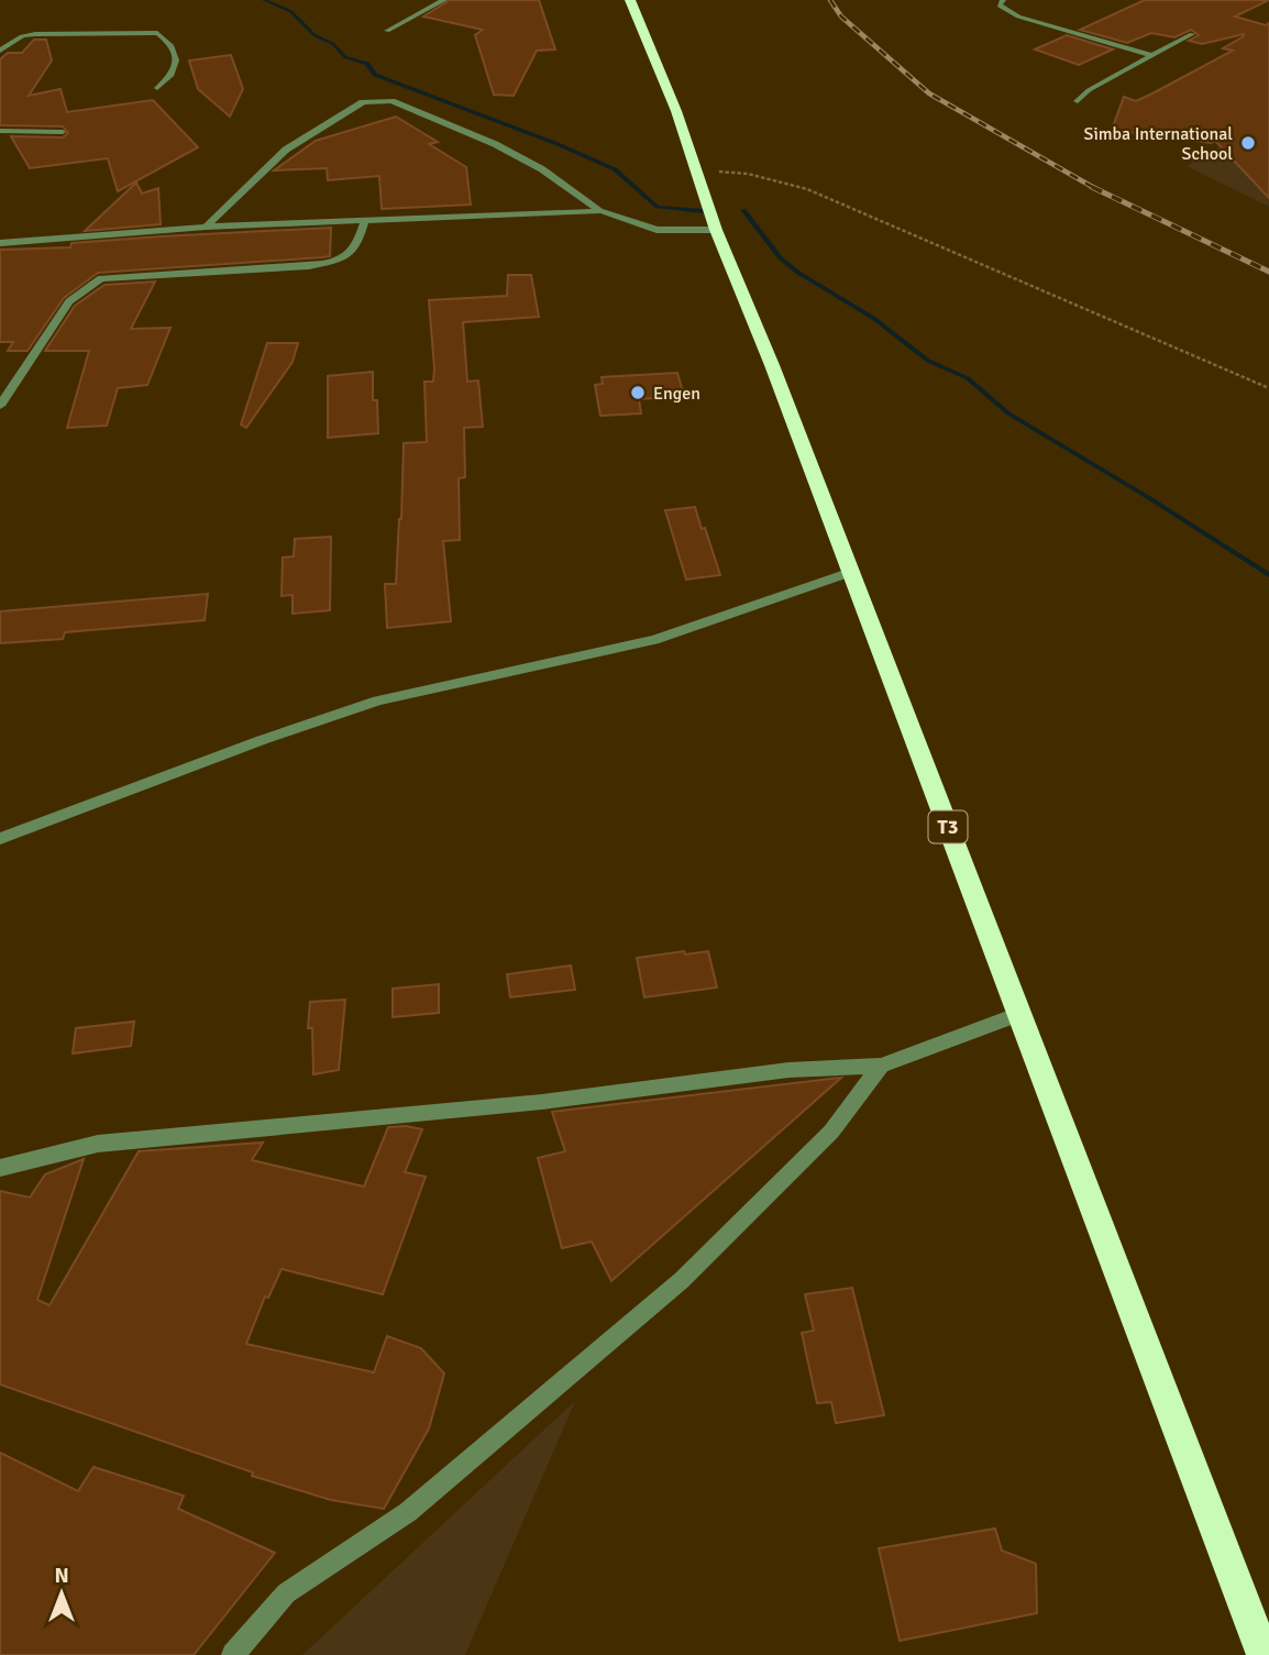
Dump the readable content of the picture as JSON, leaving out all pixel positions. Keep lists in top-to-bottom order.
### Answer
{
  "streets": {
    "highway": ["T3"]
  },
  "places": ["Simba International School", "Engen"],
  "north": "top"
}
